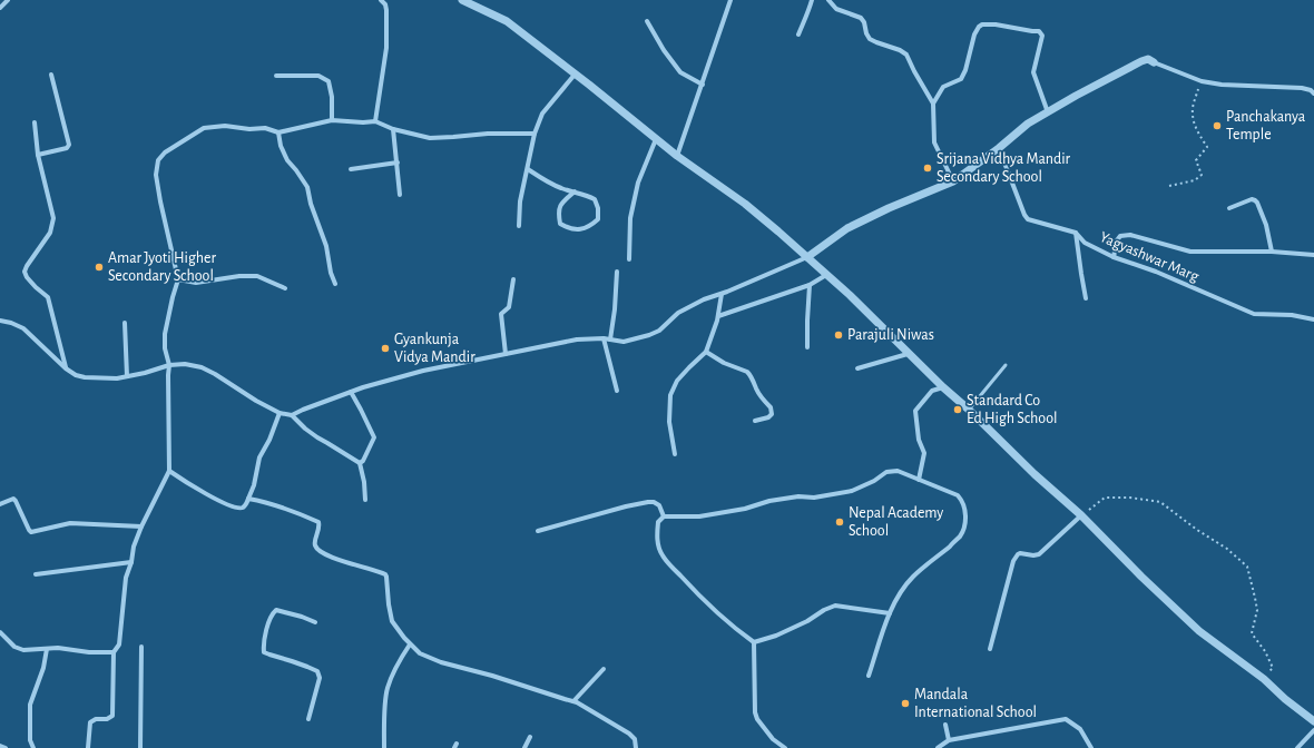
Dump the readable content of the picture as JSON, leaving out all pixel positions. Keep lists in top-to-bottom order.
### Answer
{
  "streets": {
    "street": ["Yagyashwar Marg"]
  },
  "places": [
    "Panchakanya Temple",
    "Srijana Vidhya Mandir Secondary School",
    "Amar Jyoti Higher Secondary School",
    "Parajuli Niwas",
    "Gyankunja Vidya Mandir",
    "Standard Co Ed High School",
    "Nepal Academy School",
    "Mandala International School"
  ]
}
